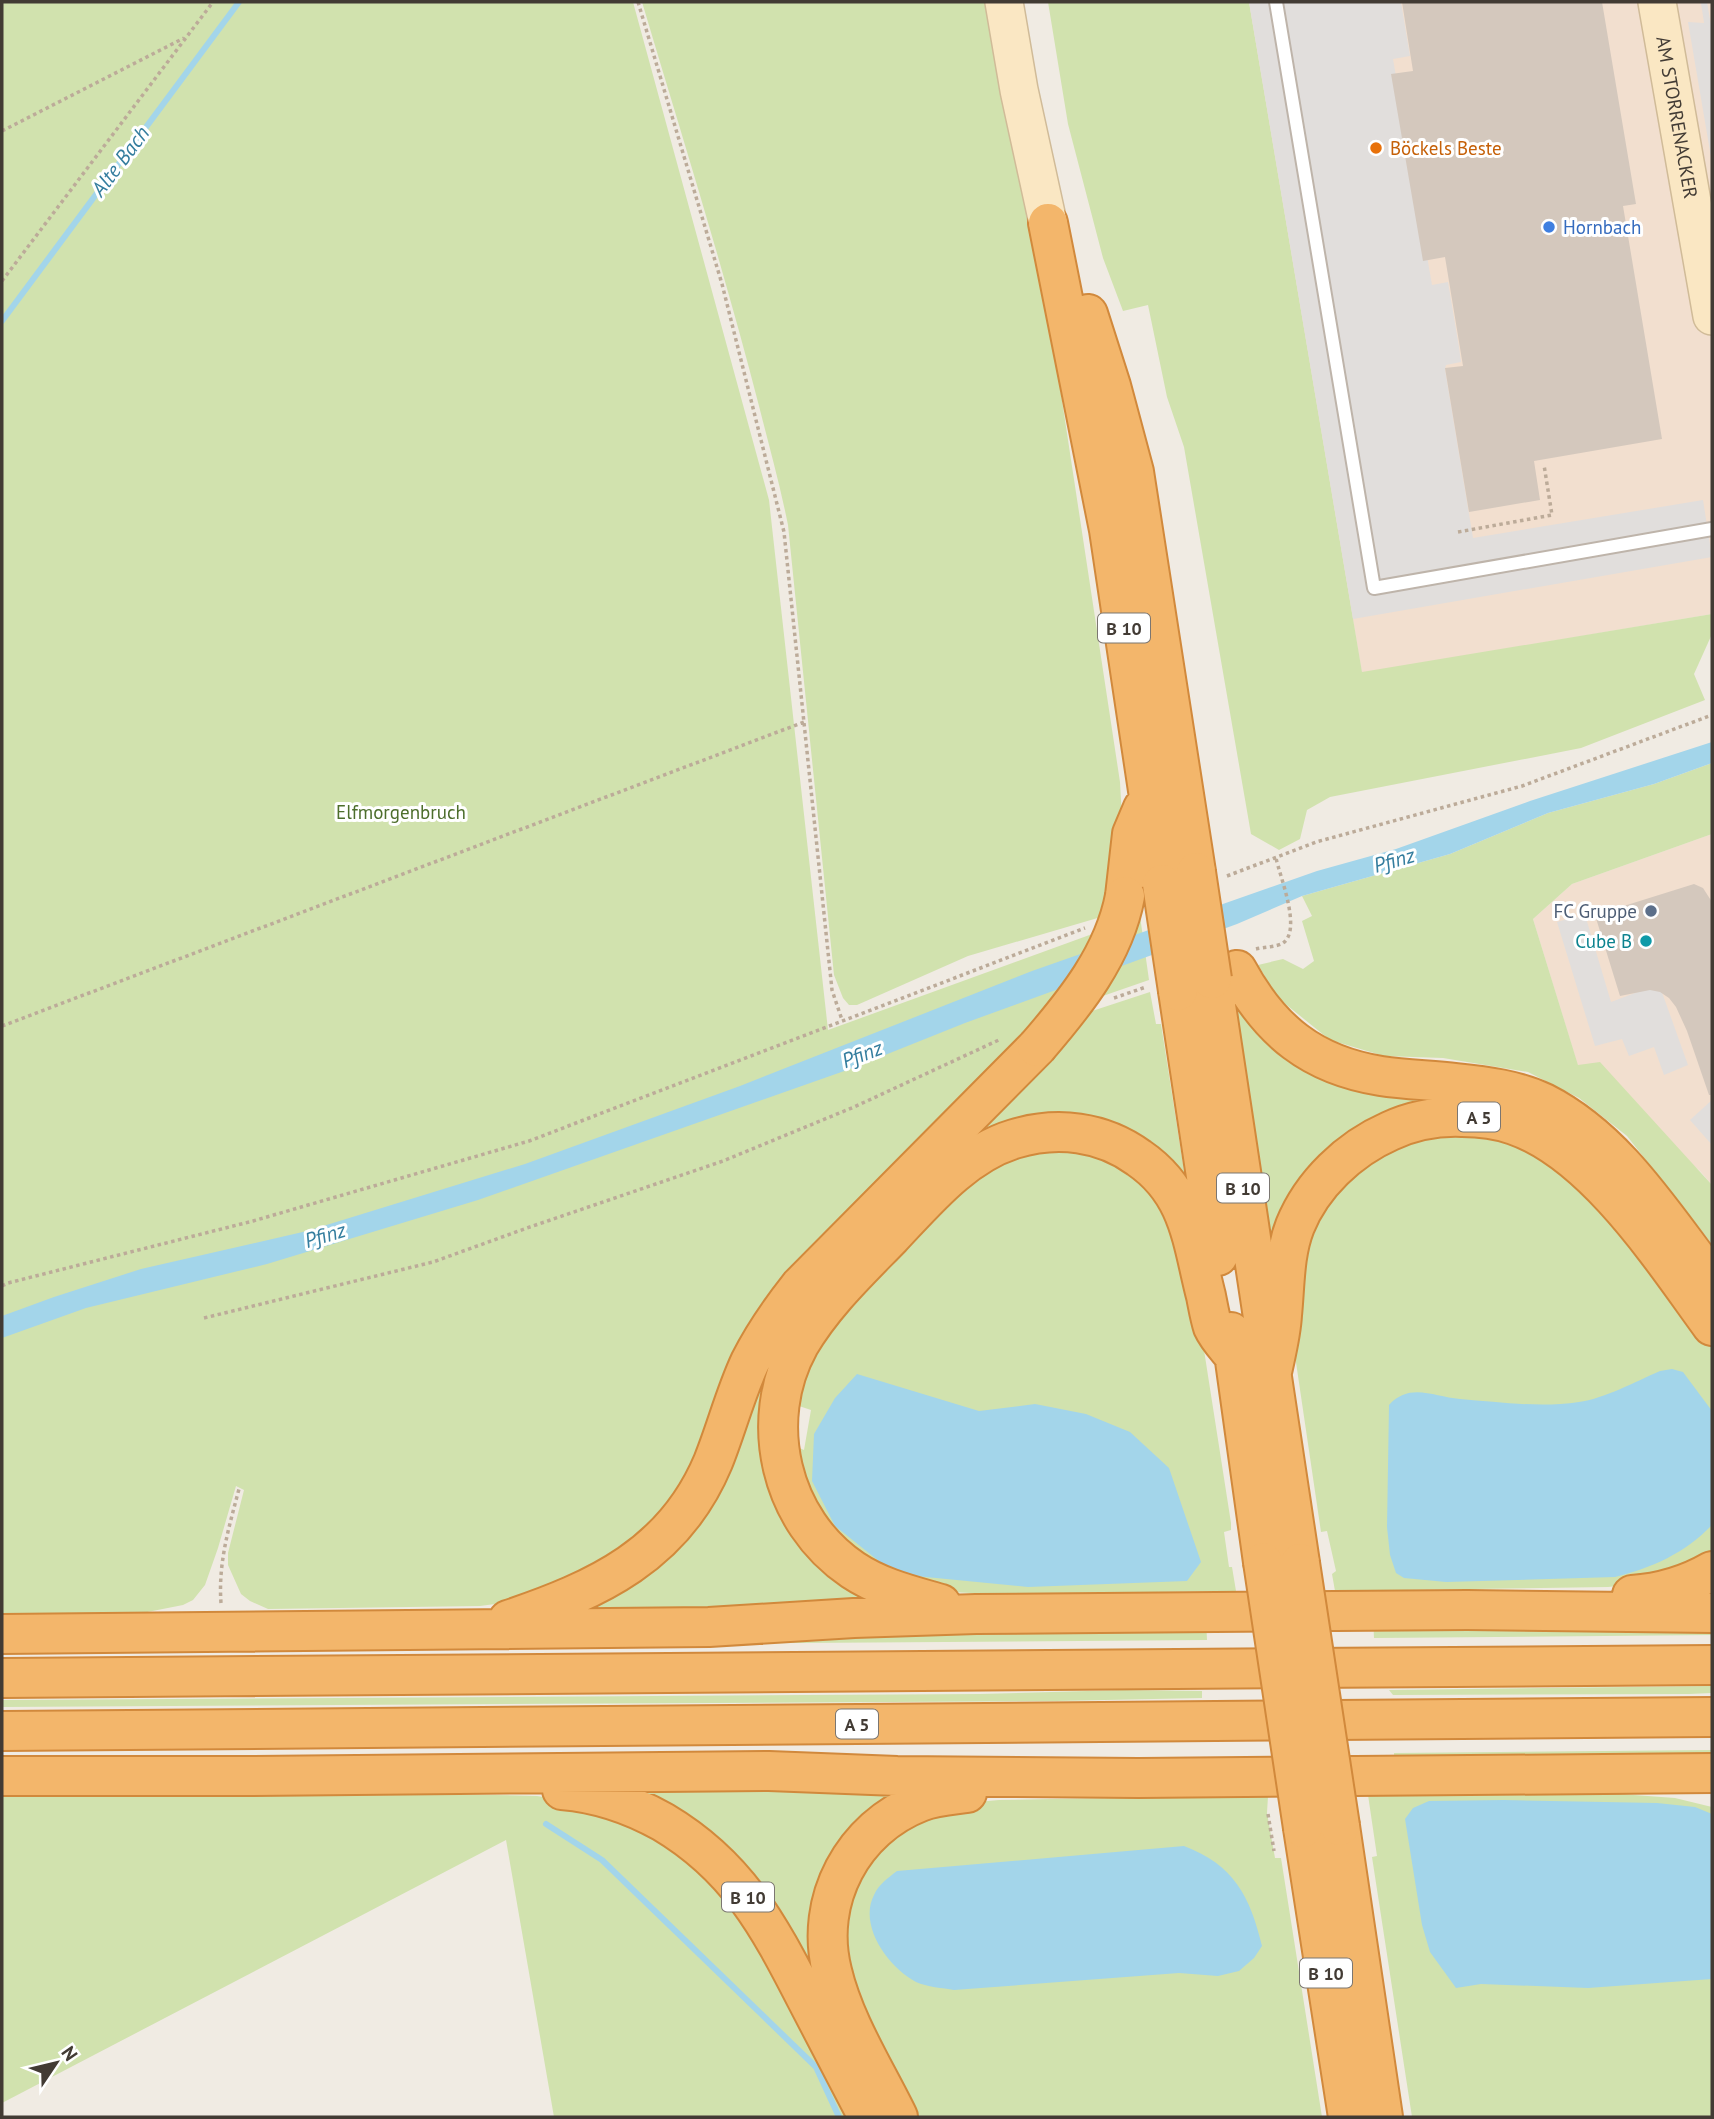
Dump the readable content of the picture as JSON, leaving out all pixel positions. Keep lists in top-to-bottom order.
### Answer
{
  "streets": {
    "highway": ["B 10", "A 5"],
    "street": ["AM STORRENACKER"]
  },
  "crossings": [
    ["B 10", "A 5"]
  ],
  "water": ["Alte Bach", "Pfinz"],
  "parks": ["Elfmorgenbruch"],
  "places": [
    "Böckels Beste",
    "Hornbach",
    "FC Gruppe",
    "Cube B"
  ],
  "north": "top right"
}
